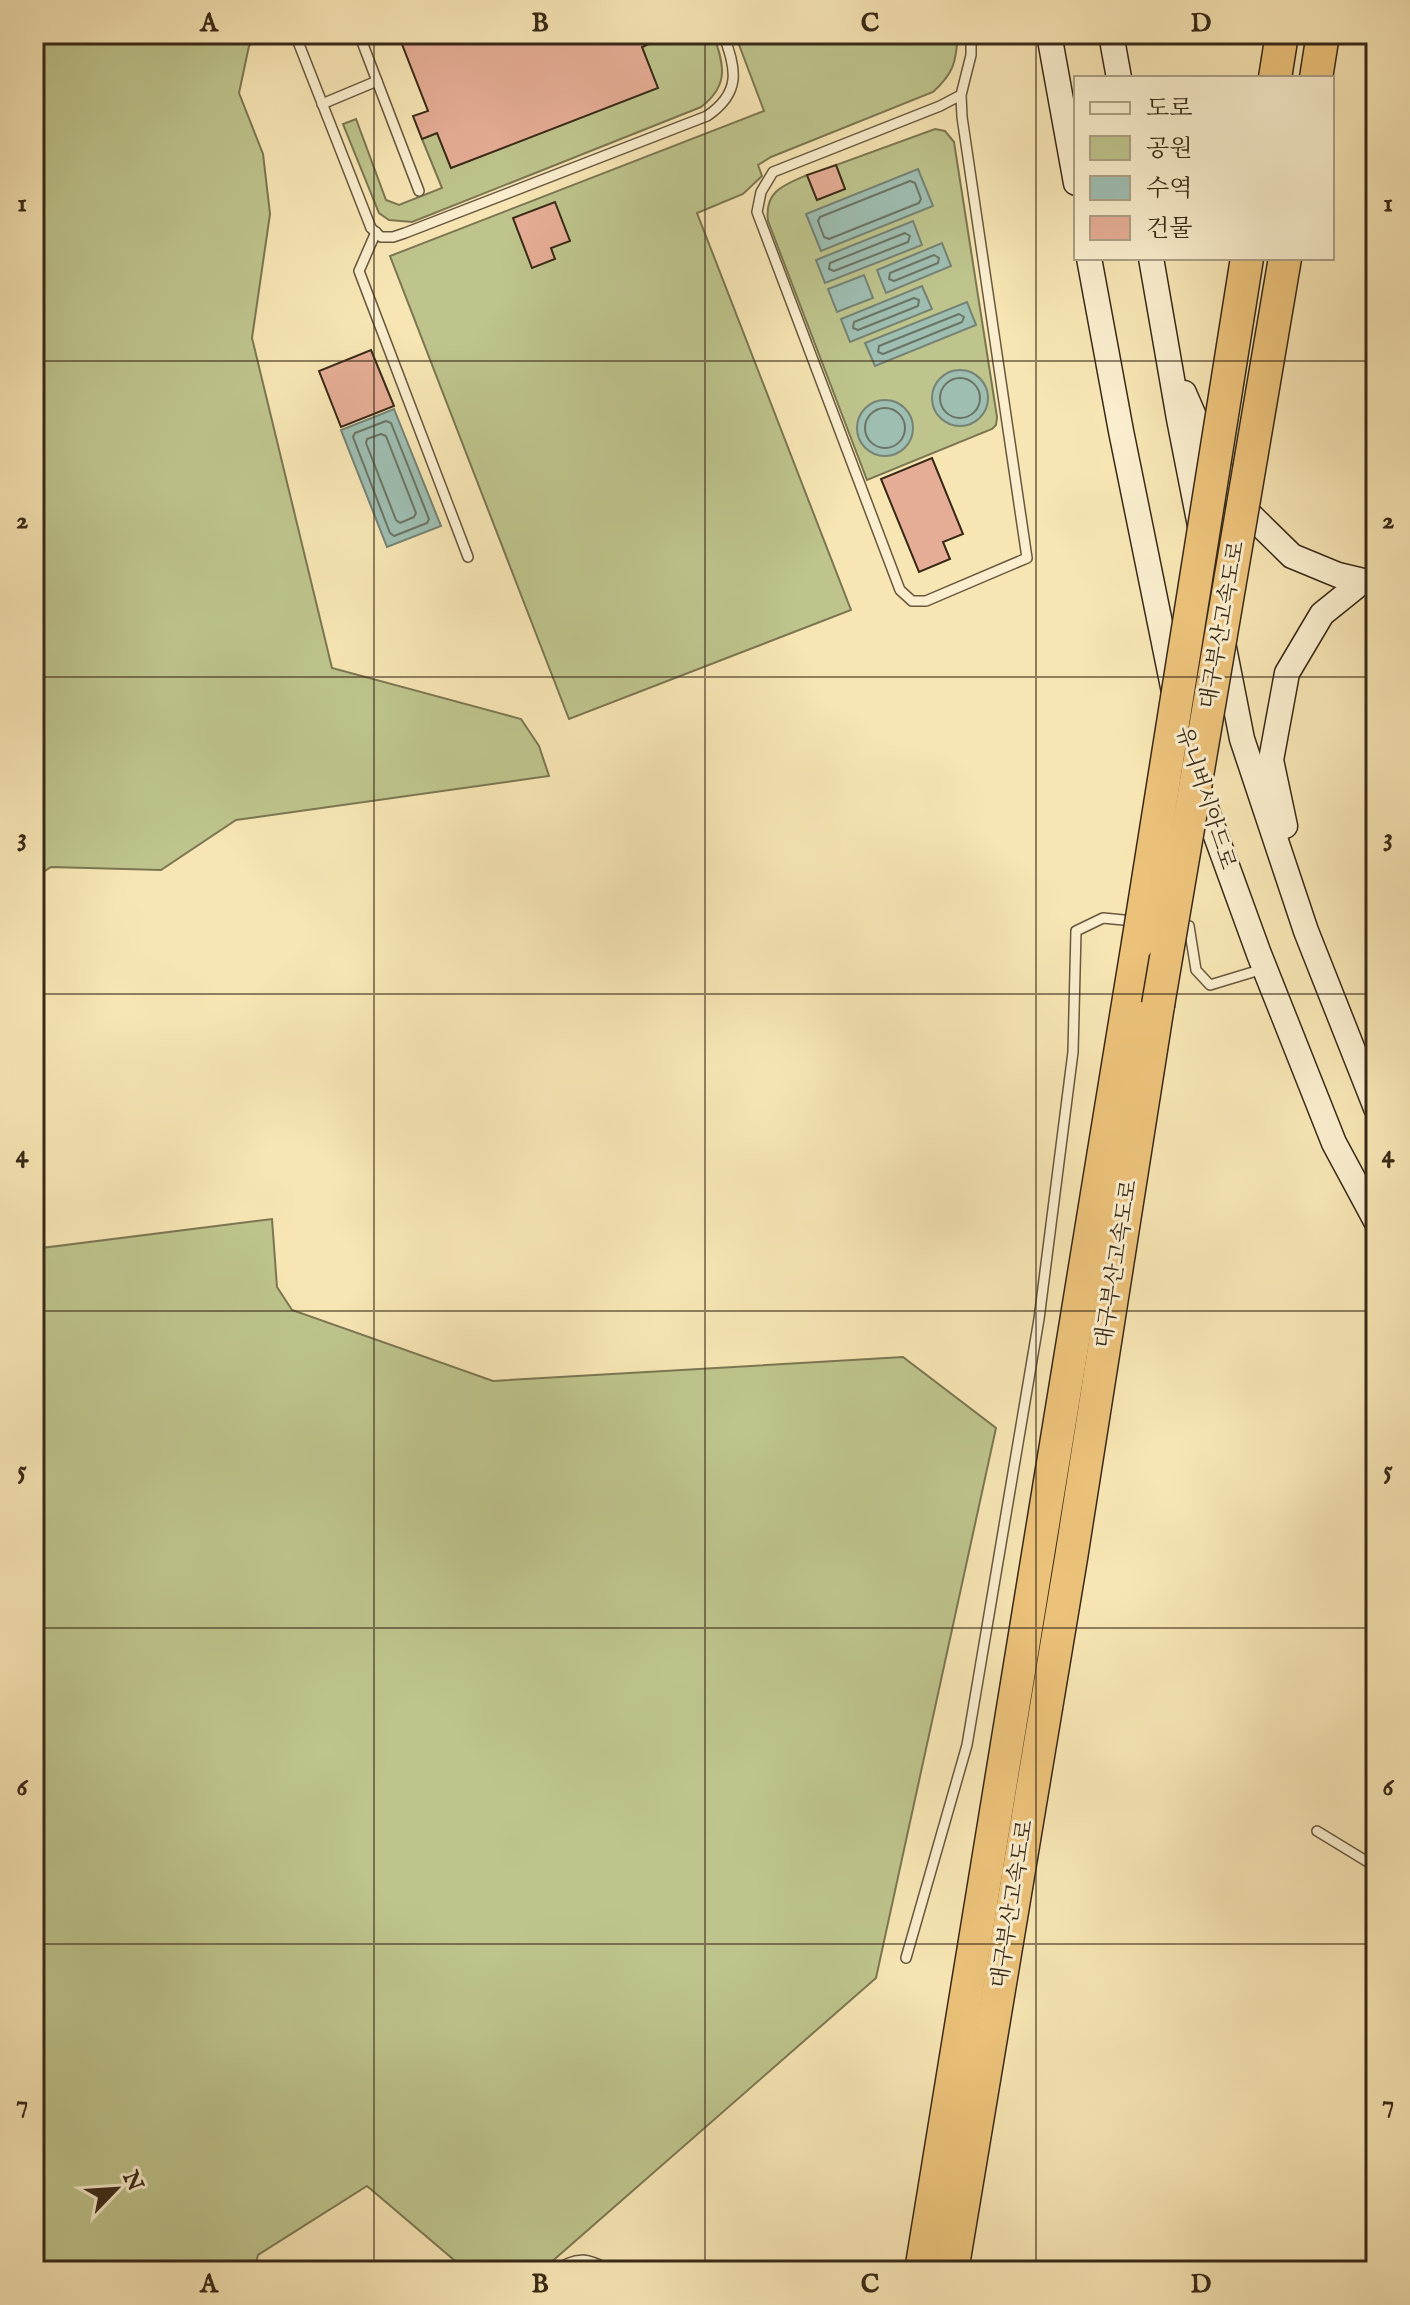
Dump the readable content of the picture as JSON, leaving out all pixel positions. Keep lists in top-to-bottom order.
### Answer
{
  "streets": {
    "highway": ["대구부산고속도로"],
    "main road": ["유니버시아드로"]
  },
  "legend": [
    "도로",
    "공원",
    "수역",
    "건물"
  ],
  "north": "top right",
  "grid": {
    "columns": [
      "A",
      "B",
      "C",
      "D"
    ],
    "rows": [
      "1",
      "2",
      "3",
      "4",
      "5",
      "6",
      "7"
    ]
  }
}
